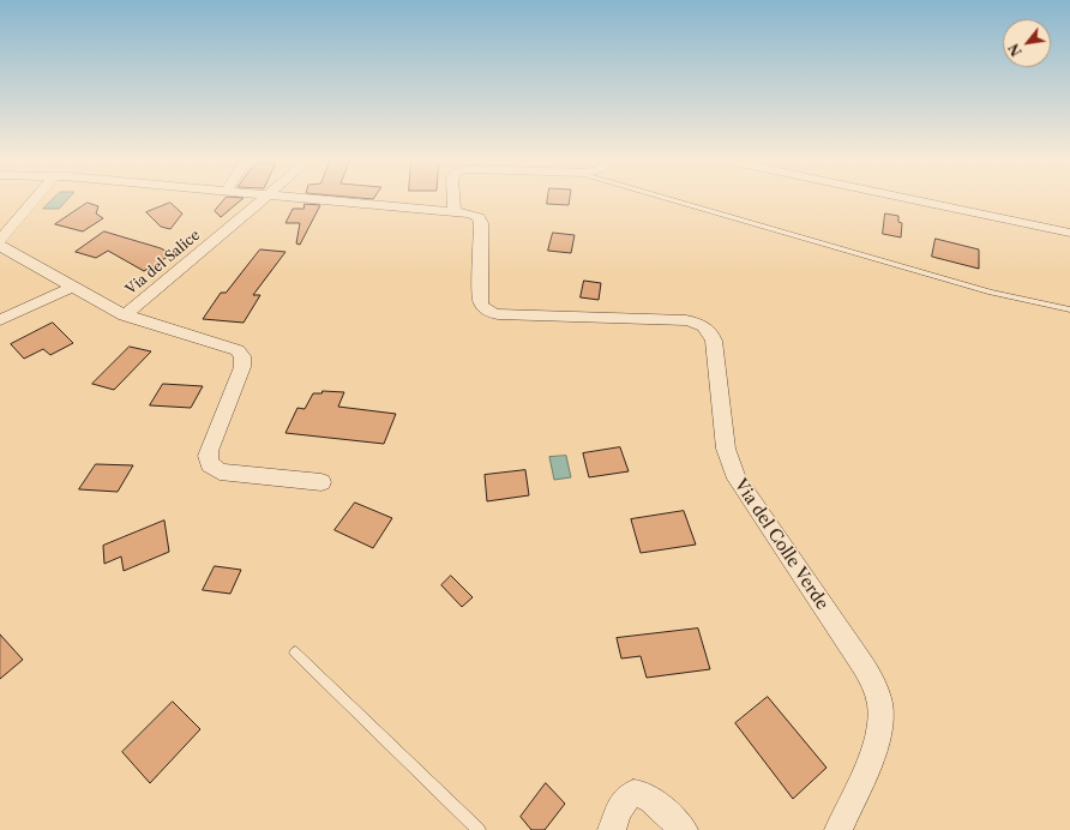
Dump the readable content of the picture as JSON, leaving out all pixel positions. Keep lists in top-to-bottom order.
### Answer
{
  "streets": {
    "street": ["Via del Salice", "Via del Colle Verde"]
  },
  "north": "bottom left"
}
